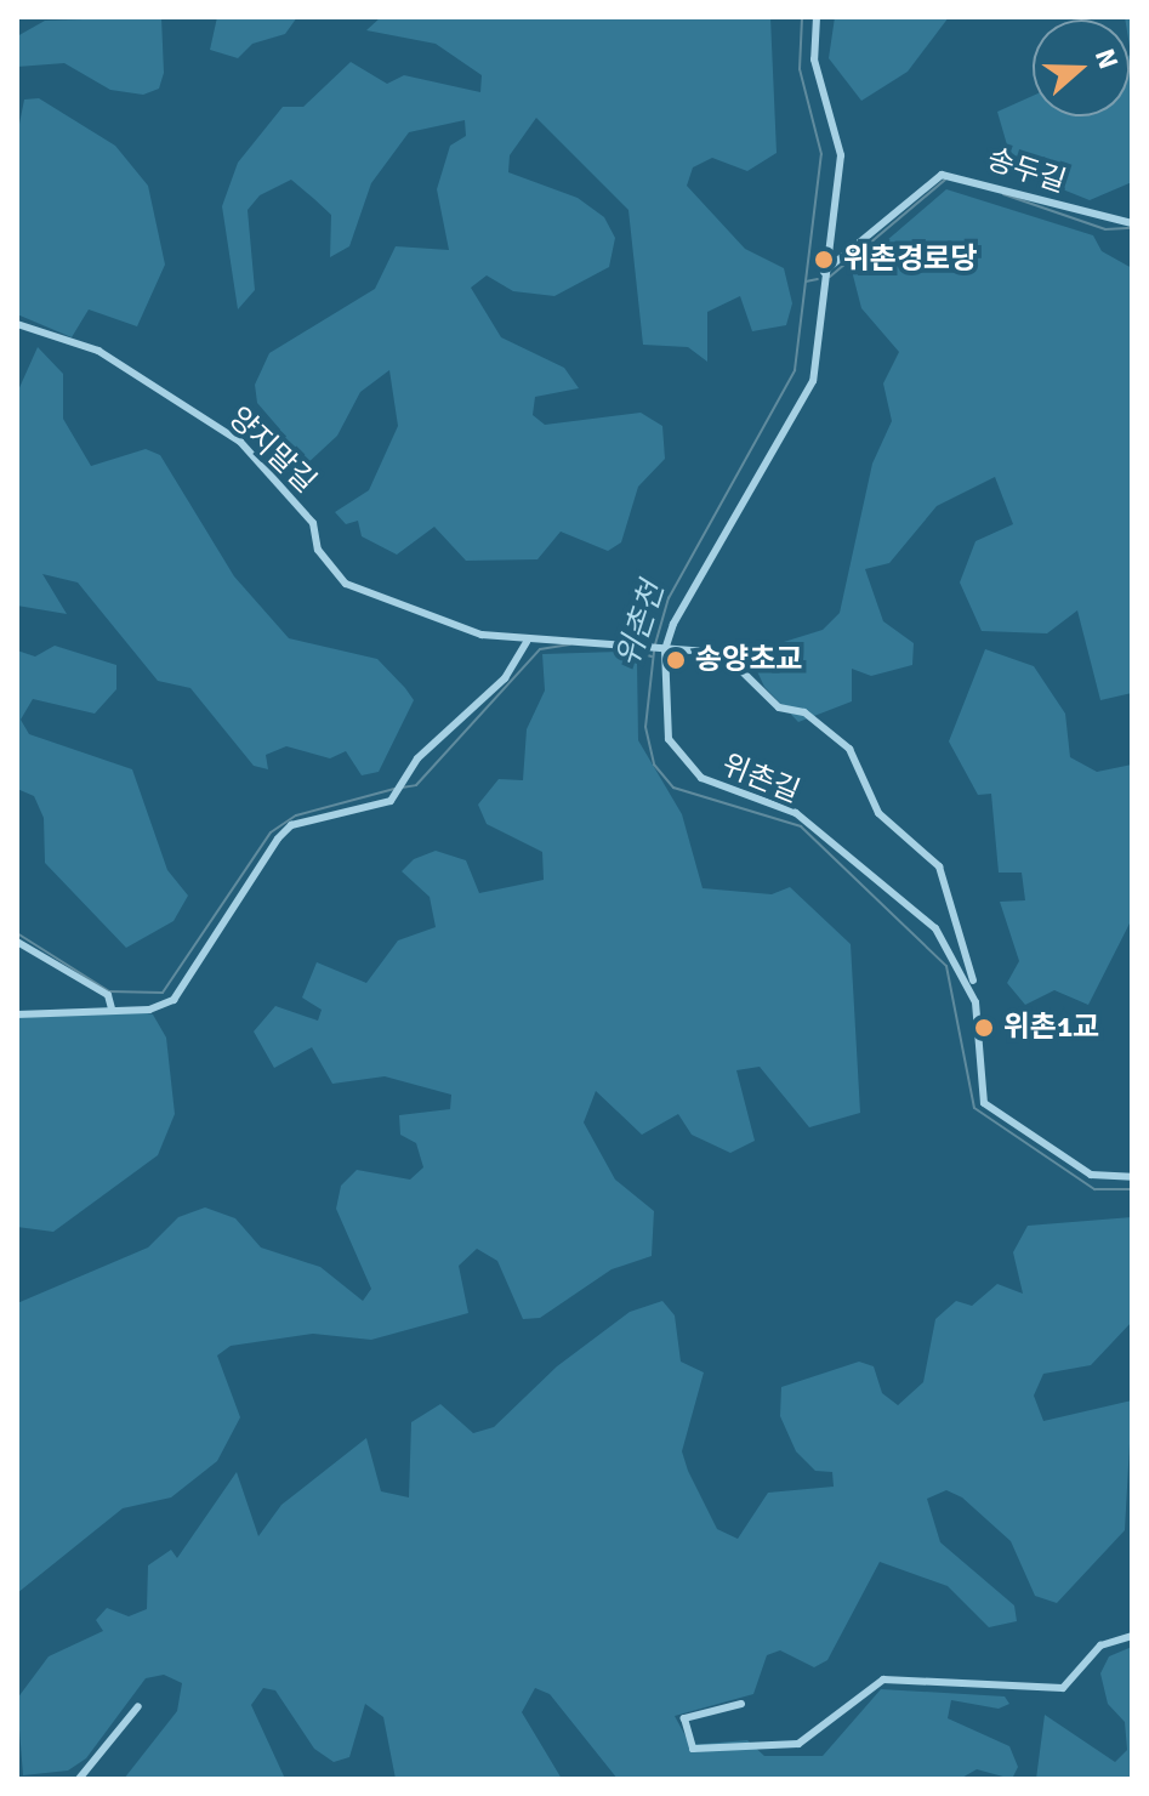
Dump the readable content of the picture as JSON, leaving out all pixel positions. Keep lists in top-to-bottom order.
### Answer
{
  "streets": {
    "street": ["송두길", "양지말길", "위촌길"]
  },
  "crossings": [
    ["양지말길", "위촌길"]
  ],
  "water": ["위촌천"],
  "places": ["위촌경로당", "송양초교", "위촌1교"],
  "north": "right"
}
